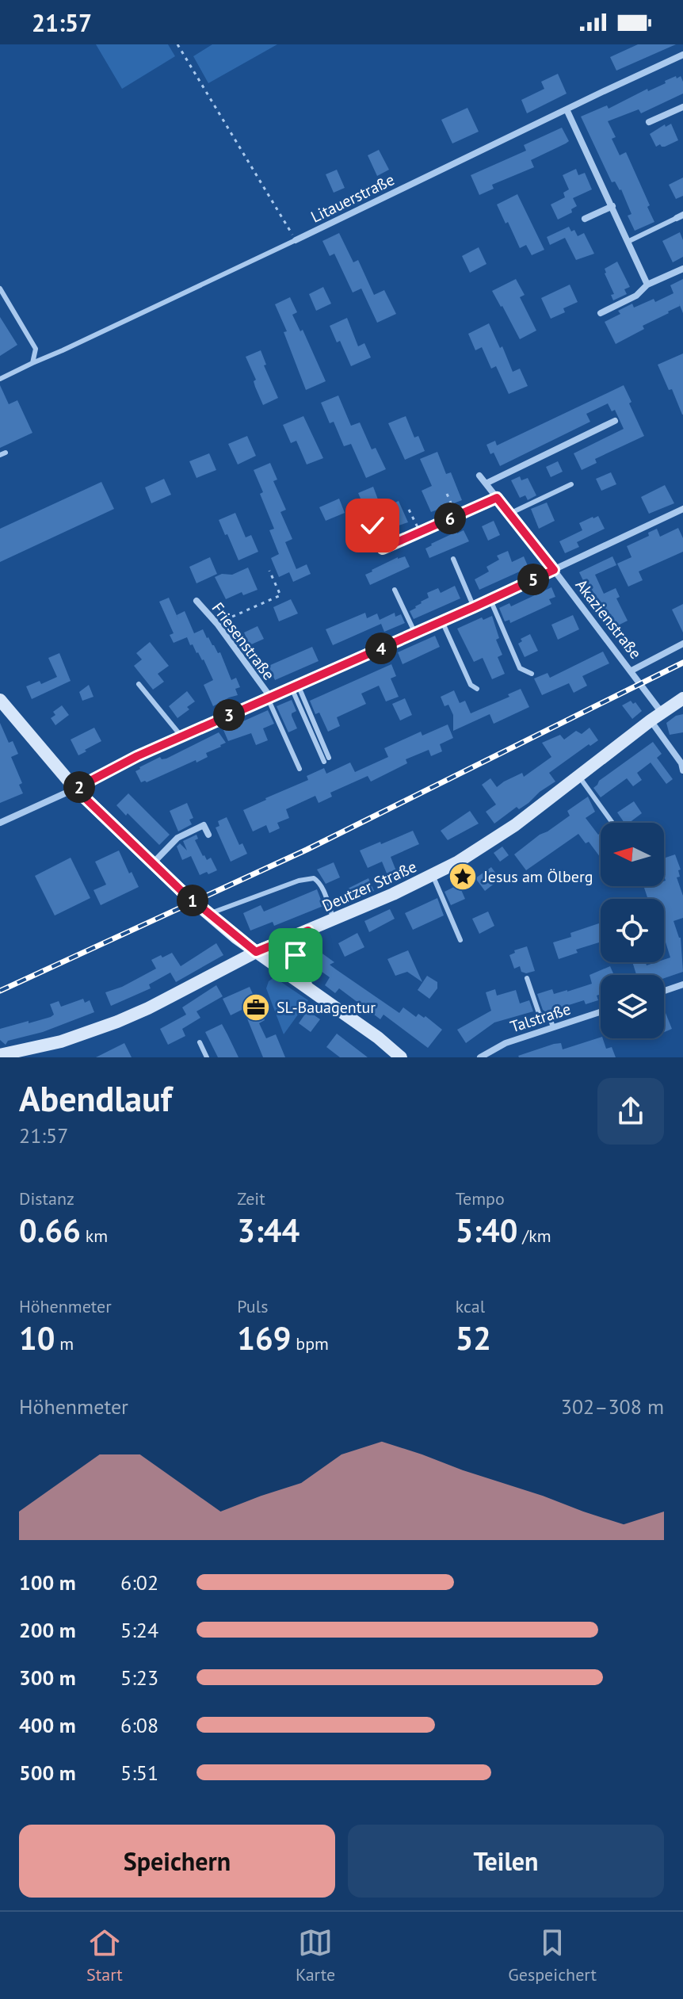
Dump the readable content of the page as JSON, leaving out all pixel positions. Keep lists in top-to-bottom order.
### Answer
{
  "streets": {
    "main road": ["Deutzer Straße"],
    "street": [
      "Litauerstraße",
      "Akazienstraße",
      "Friesenstraße",
      "Talstraße"
    ]
  },
  "crossings": [
    ["Akazienstraße", "Deutzer Straße"]
  ],
  "places": {
    "place": ["Jesus am Ölberg"],
    "office": ["SL-Bauagentur"]
  },
  "north": "left",
  "page": {
    "status": "21:57",
    "pins": [
      "6",
      "5",
      "4",
      "3",
      "2",
      "1"
    ],
    "heading": ["Abendlauf", "21:57"],
    "stats": [
      ["Distanz", "0.66 km"],
      ["Zeit", "3:44"],
      ["Tempo", "5:40 /km"],
      ["Höhenmeter", "10 m"],
      ["Puls", "169 bpm"],
      ["kcal", "52"]
    ],
    "chart": ["Höhenmeter", "302–308 m"],
    "list": [
      {
        "name": "100 m",
        "note": "6:02"
      },
      {
        "name": "200 m",
        "note": "5:24"
      },
      {
        "name": "300 m",
        "note": "5:23"
      },
      {
        "name": "400 m",
        "note": "6:08"
      },
      {
        "name": "500 m",
        "note": "5:51"
      }
    ],
    "buttons": ["Speichern", "Teilen"],
    "tabs": ["Start", "Karte", "Gespeichert"]
  }
}
